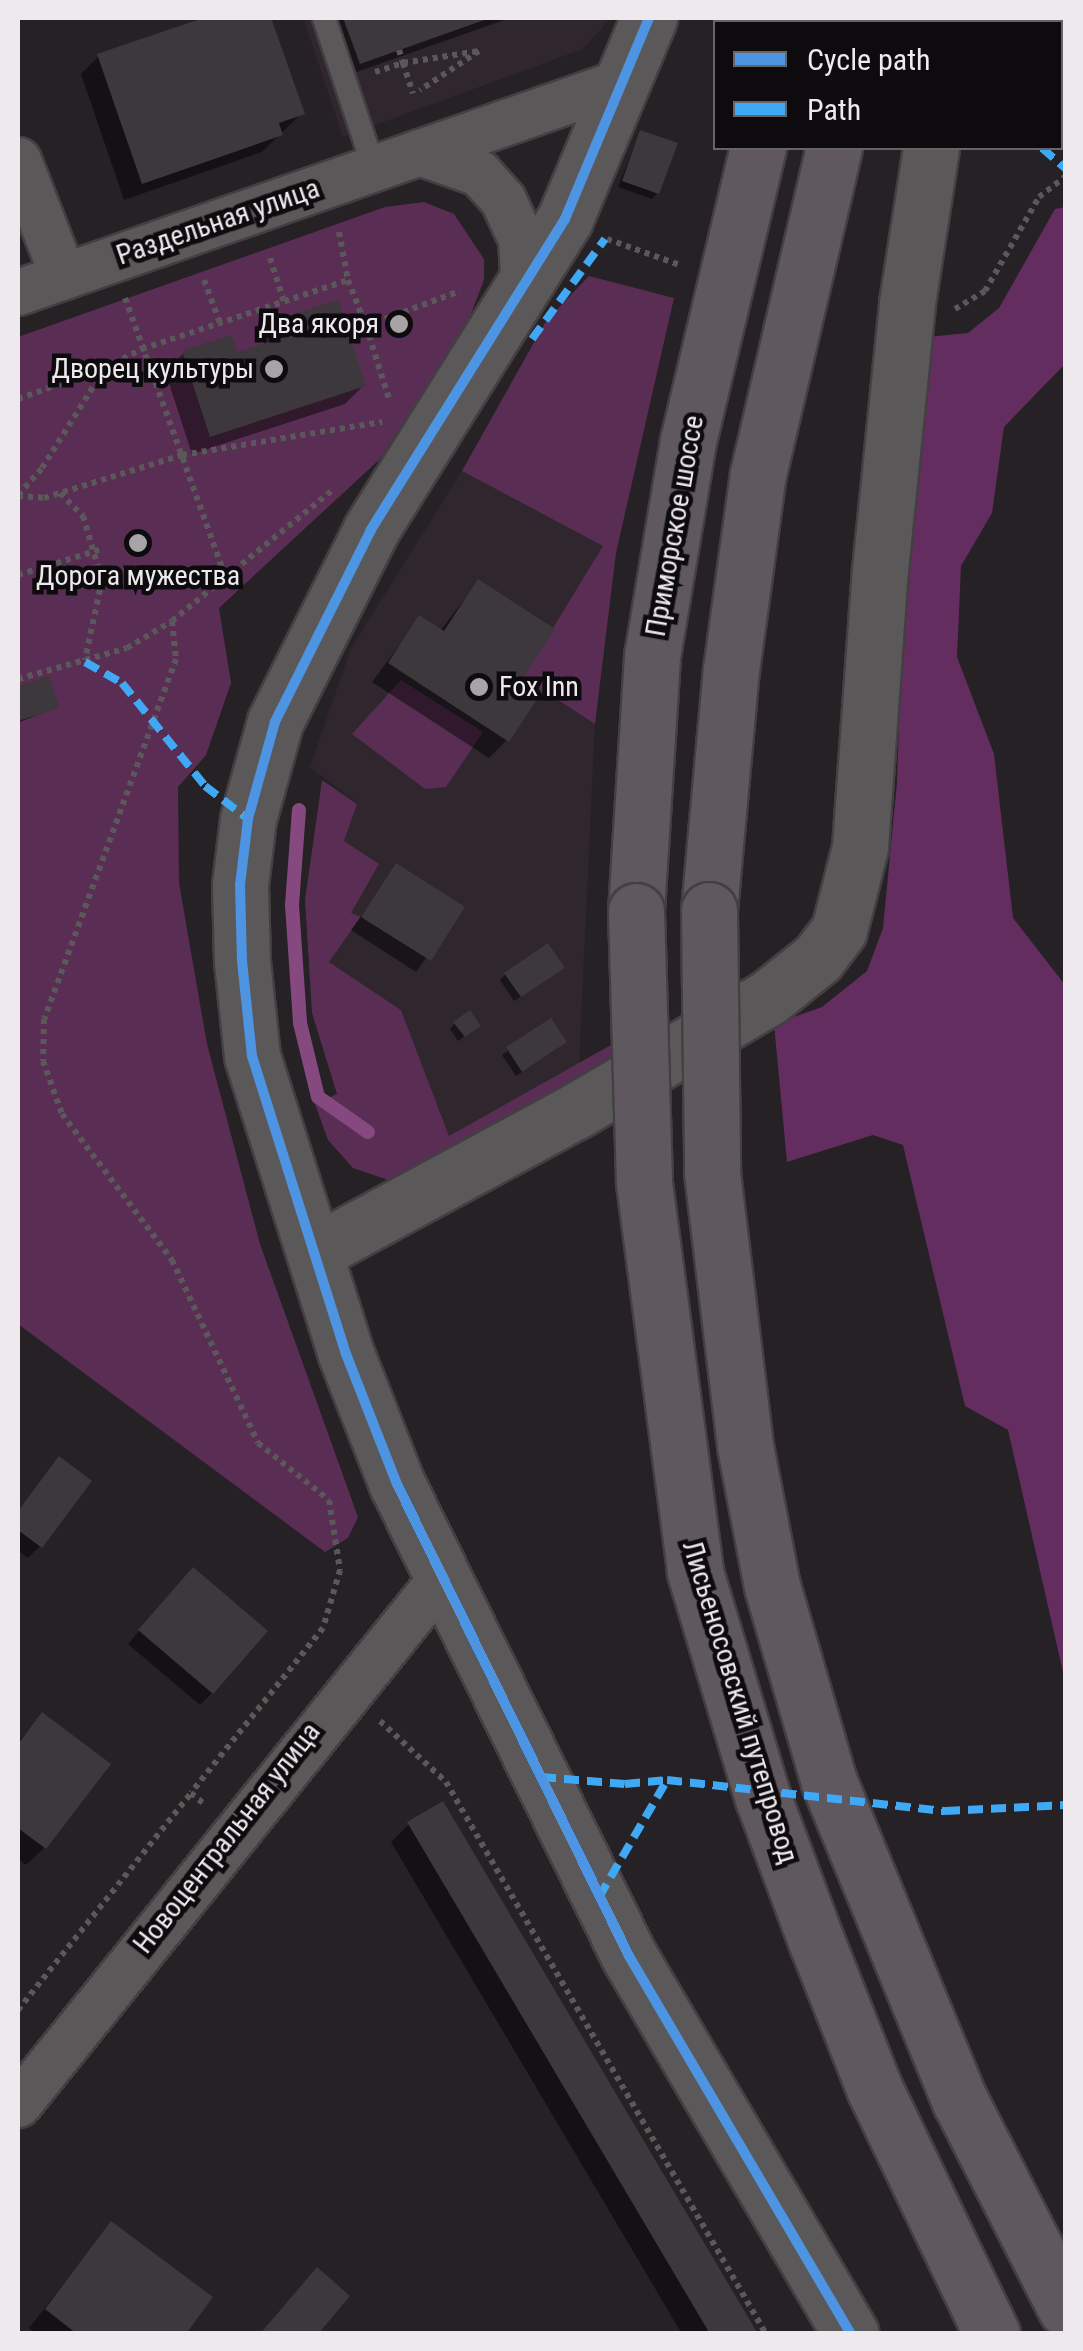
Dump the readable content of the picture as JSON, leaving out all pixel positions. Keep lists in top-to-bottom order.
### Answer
{
  "streets": {
    "main road": ["Приморское шоссе", "Лисьеносовский путепровод"],
    "street": ["Раздельная улица", "Новоцентральная улица"]
  },
  "crossings": [
    ["Приморское шоссе", "Лисьеносовский путепровод"]
  ],
  "places": [
    "Два якоря",
    "Дворец культуры",
    "Дорога мужества",
    "Fox Inn"
  ],
  "legend": ["Cycle path", "Path"]
}
